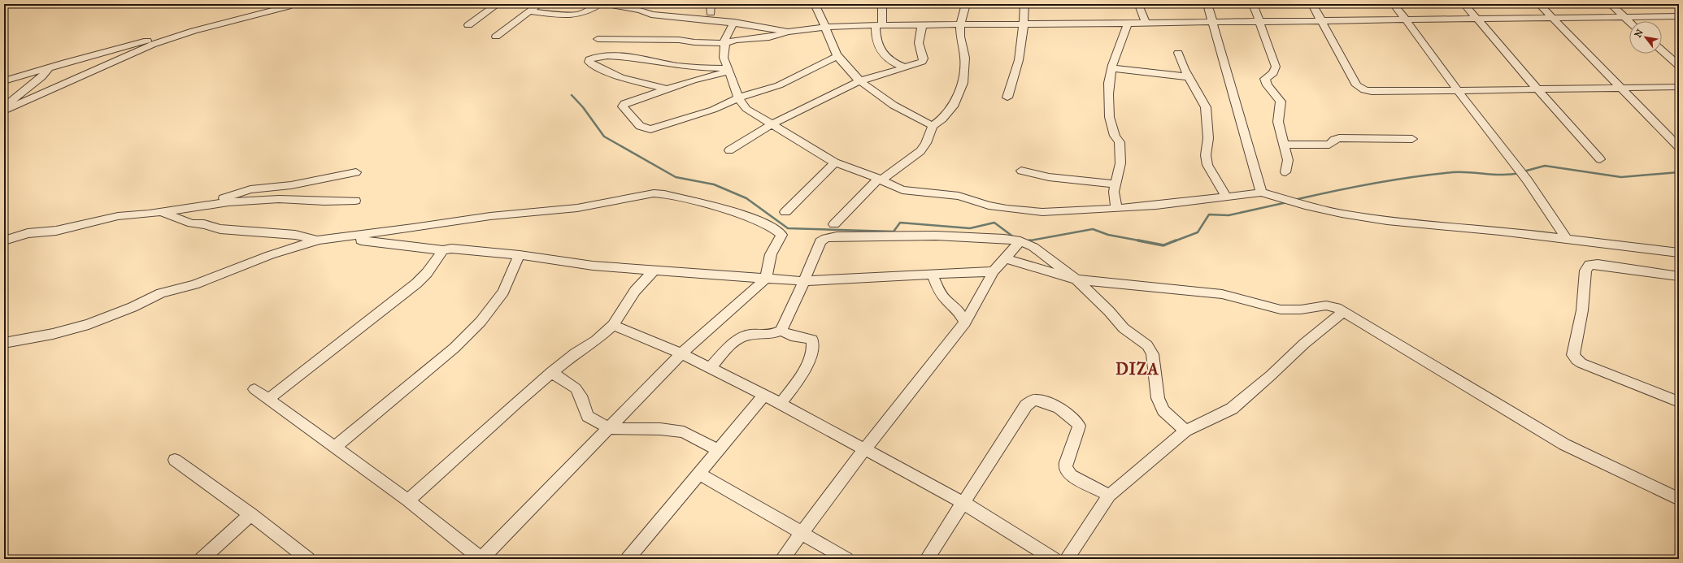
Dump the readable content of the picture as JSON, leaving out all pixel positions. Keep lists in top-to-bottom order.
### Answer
{
  "districts": ["DIZA"],
  "north": "top left"
}
